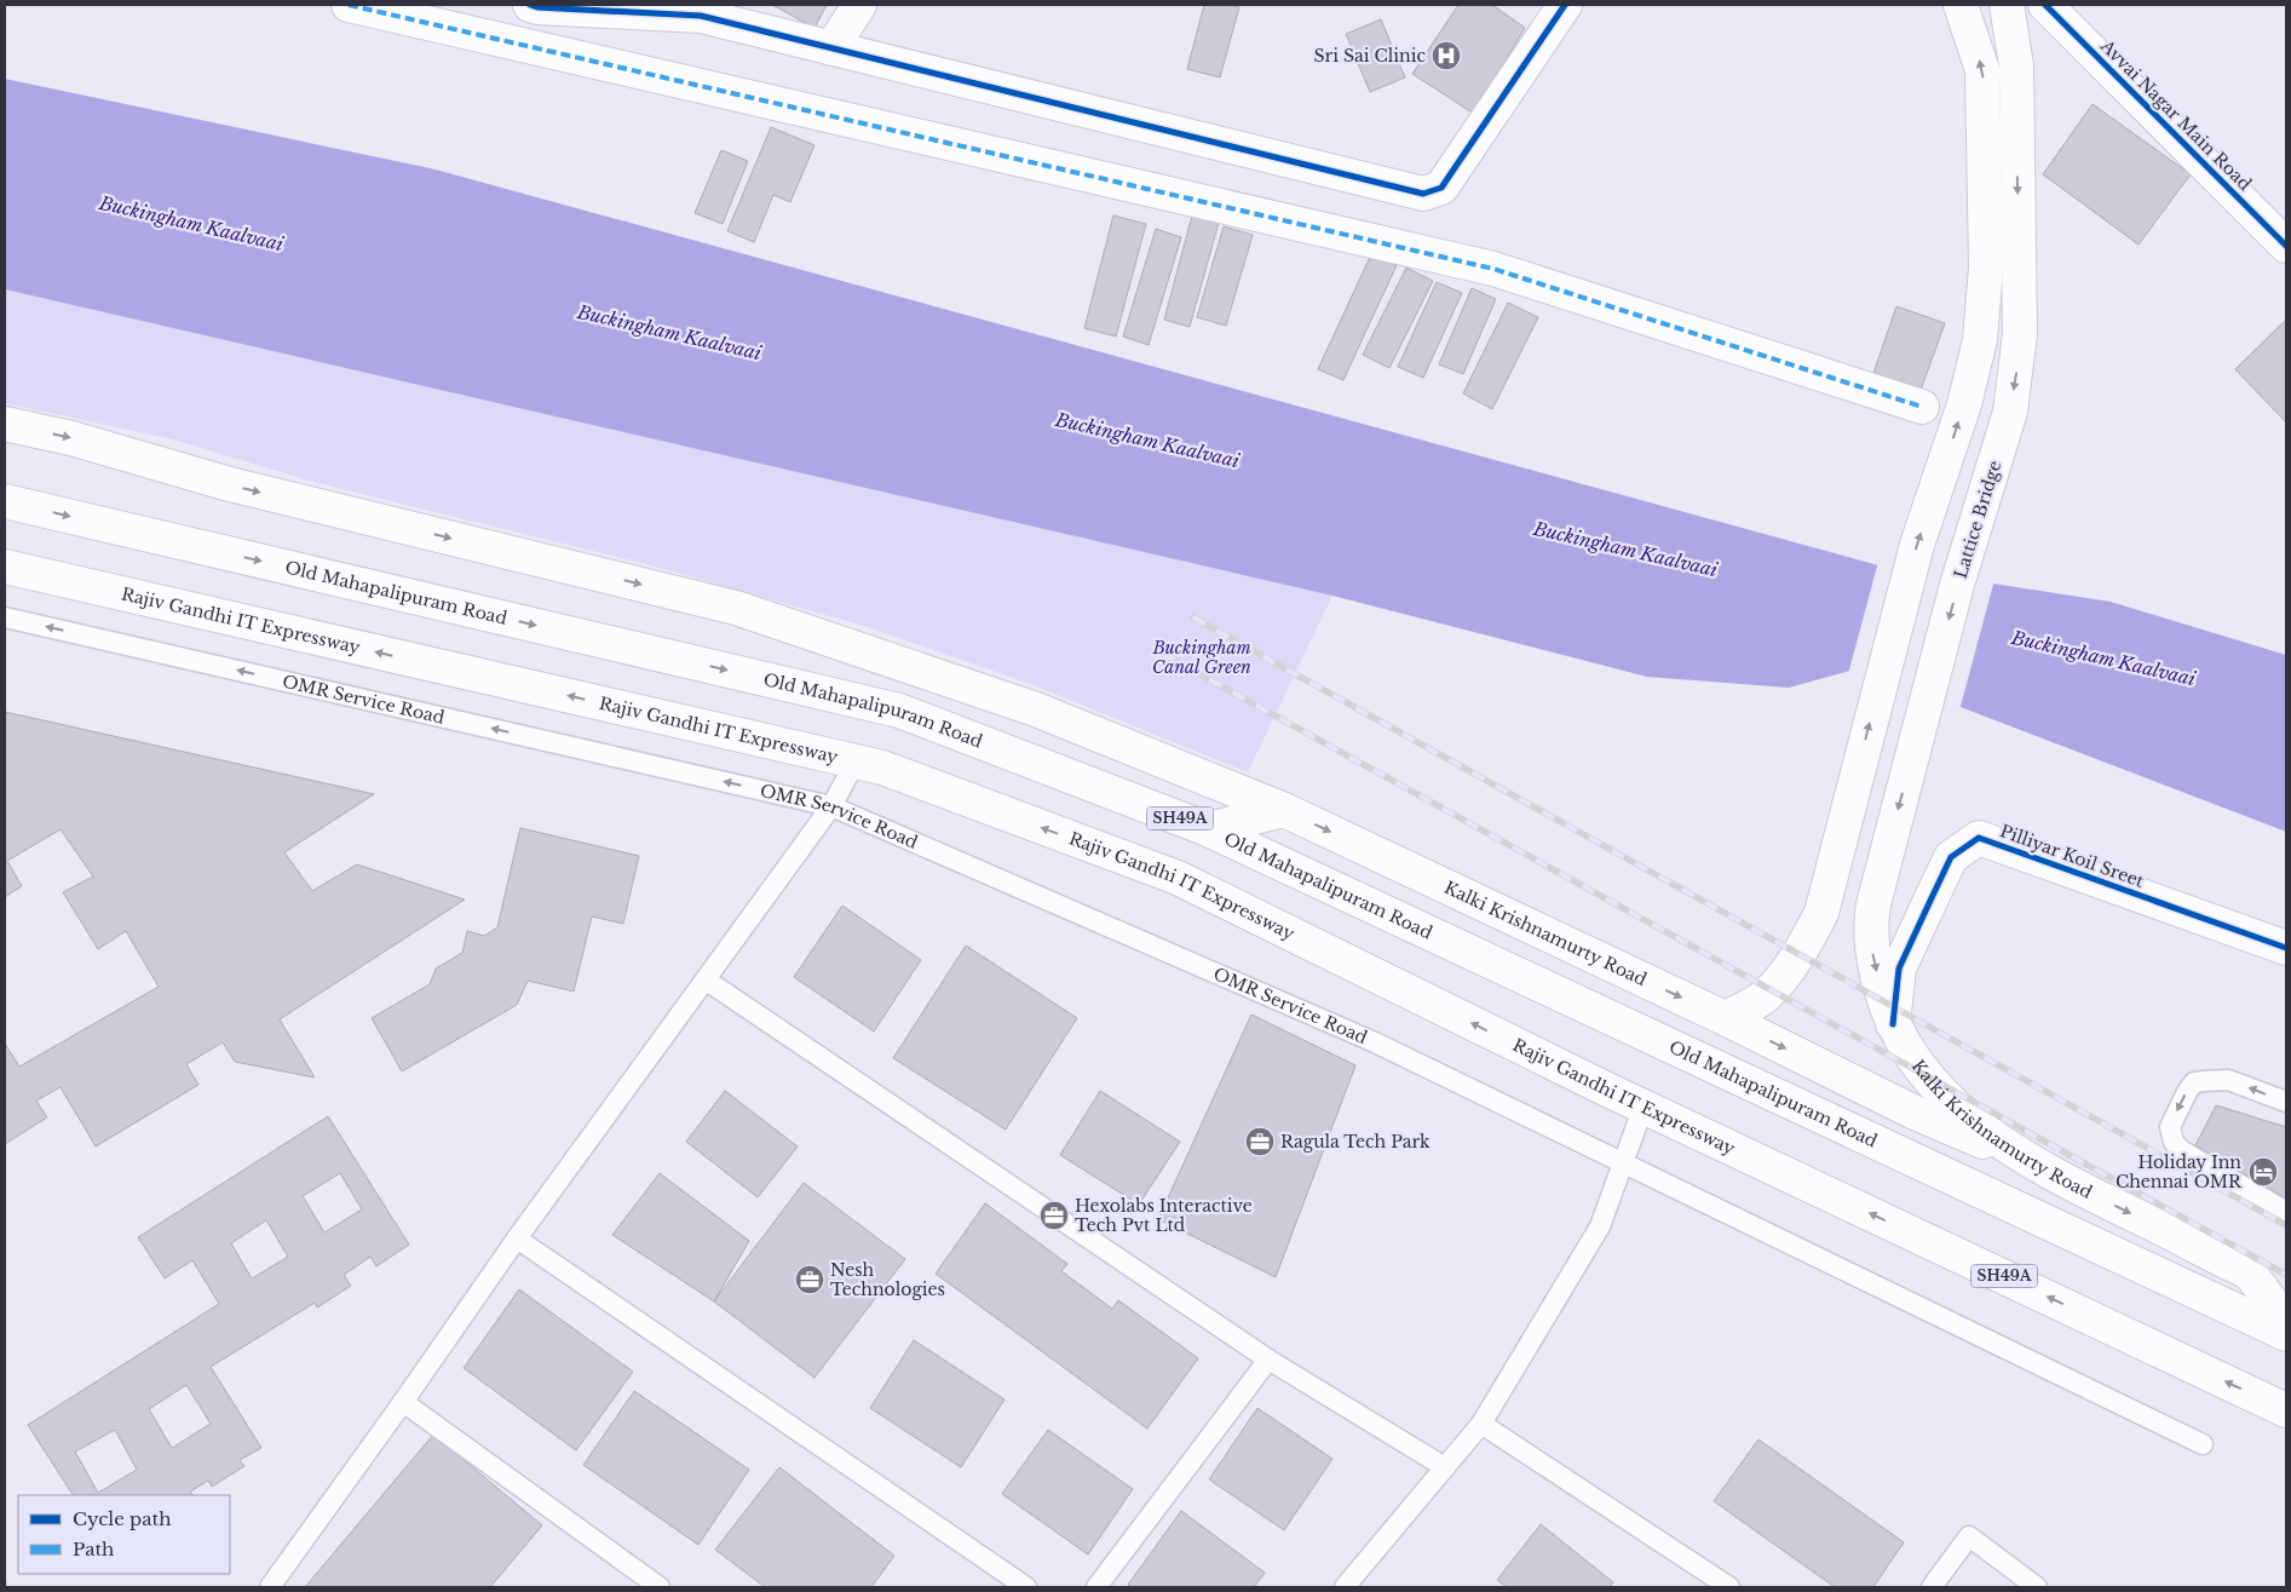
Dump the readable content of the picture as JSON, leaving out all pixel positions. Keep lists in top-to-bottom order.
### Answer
{
  "streets": {
    "main road": [
      "Avvai Nagar Main Road",
      "Lattice Bridge",
      "Old Mahapalipuram Road",
      "Rajiv Gandhi IT Expressway",
      "SH49A",
      "Pilliyar Koil Sreet",
      "Kalki Krishnamurty Road"
    ],
    "lane": ["OMR Service Road"]
  },
  "crossings": [
    ["Lattice Bridge", "Kalki Krishnamurty Road"],
    ["Pilliyar Koil Sreet", "Kalki Krishnamurty Road"]
  ],
  "one_way": [
    "Old Mahapalipuram Road",
    "Rajiv Gandhi IT Expressway",
    "OMR Service Road",
    "Kalki Krishnamurty Road"
  ],
  "water": ["Buckingham Kaalvaai"],
  "parks": ["Buckingham Canal Green"],
  "places": {
    "hospital": ["Sri Sai Clinic"],
    "office": ["Ragula Tech Park", "Hexolabs Interactive Tech Pvt Ltd", "Nesh Technologies"],
    "hotel": ["Holiday Inn Chennai OMR"]
  },
  "legend": ["Cycle path", "Path"]
}
